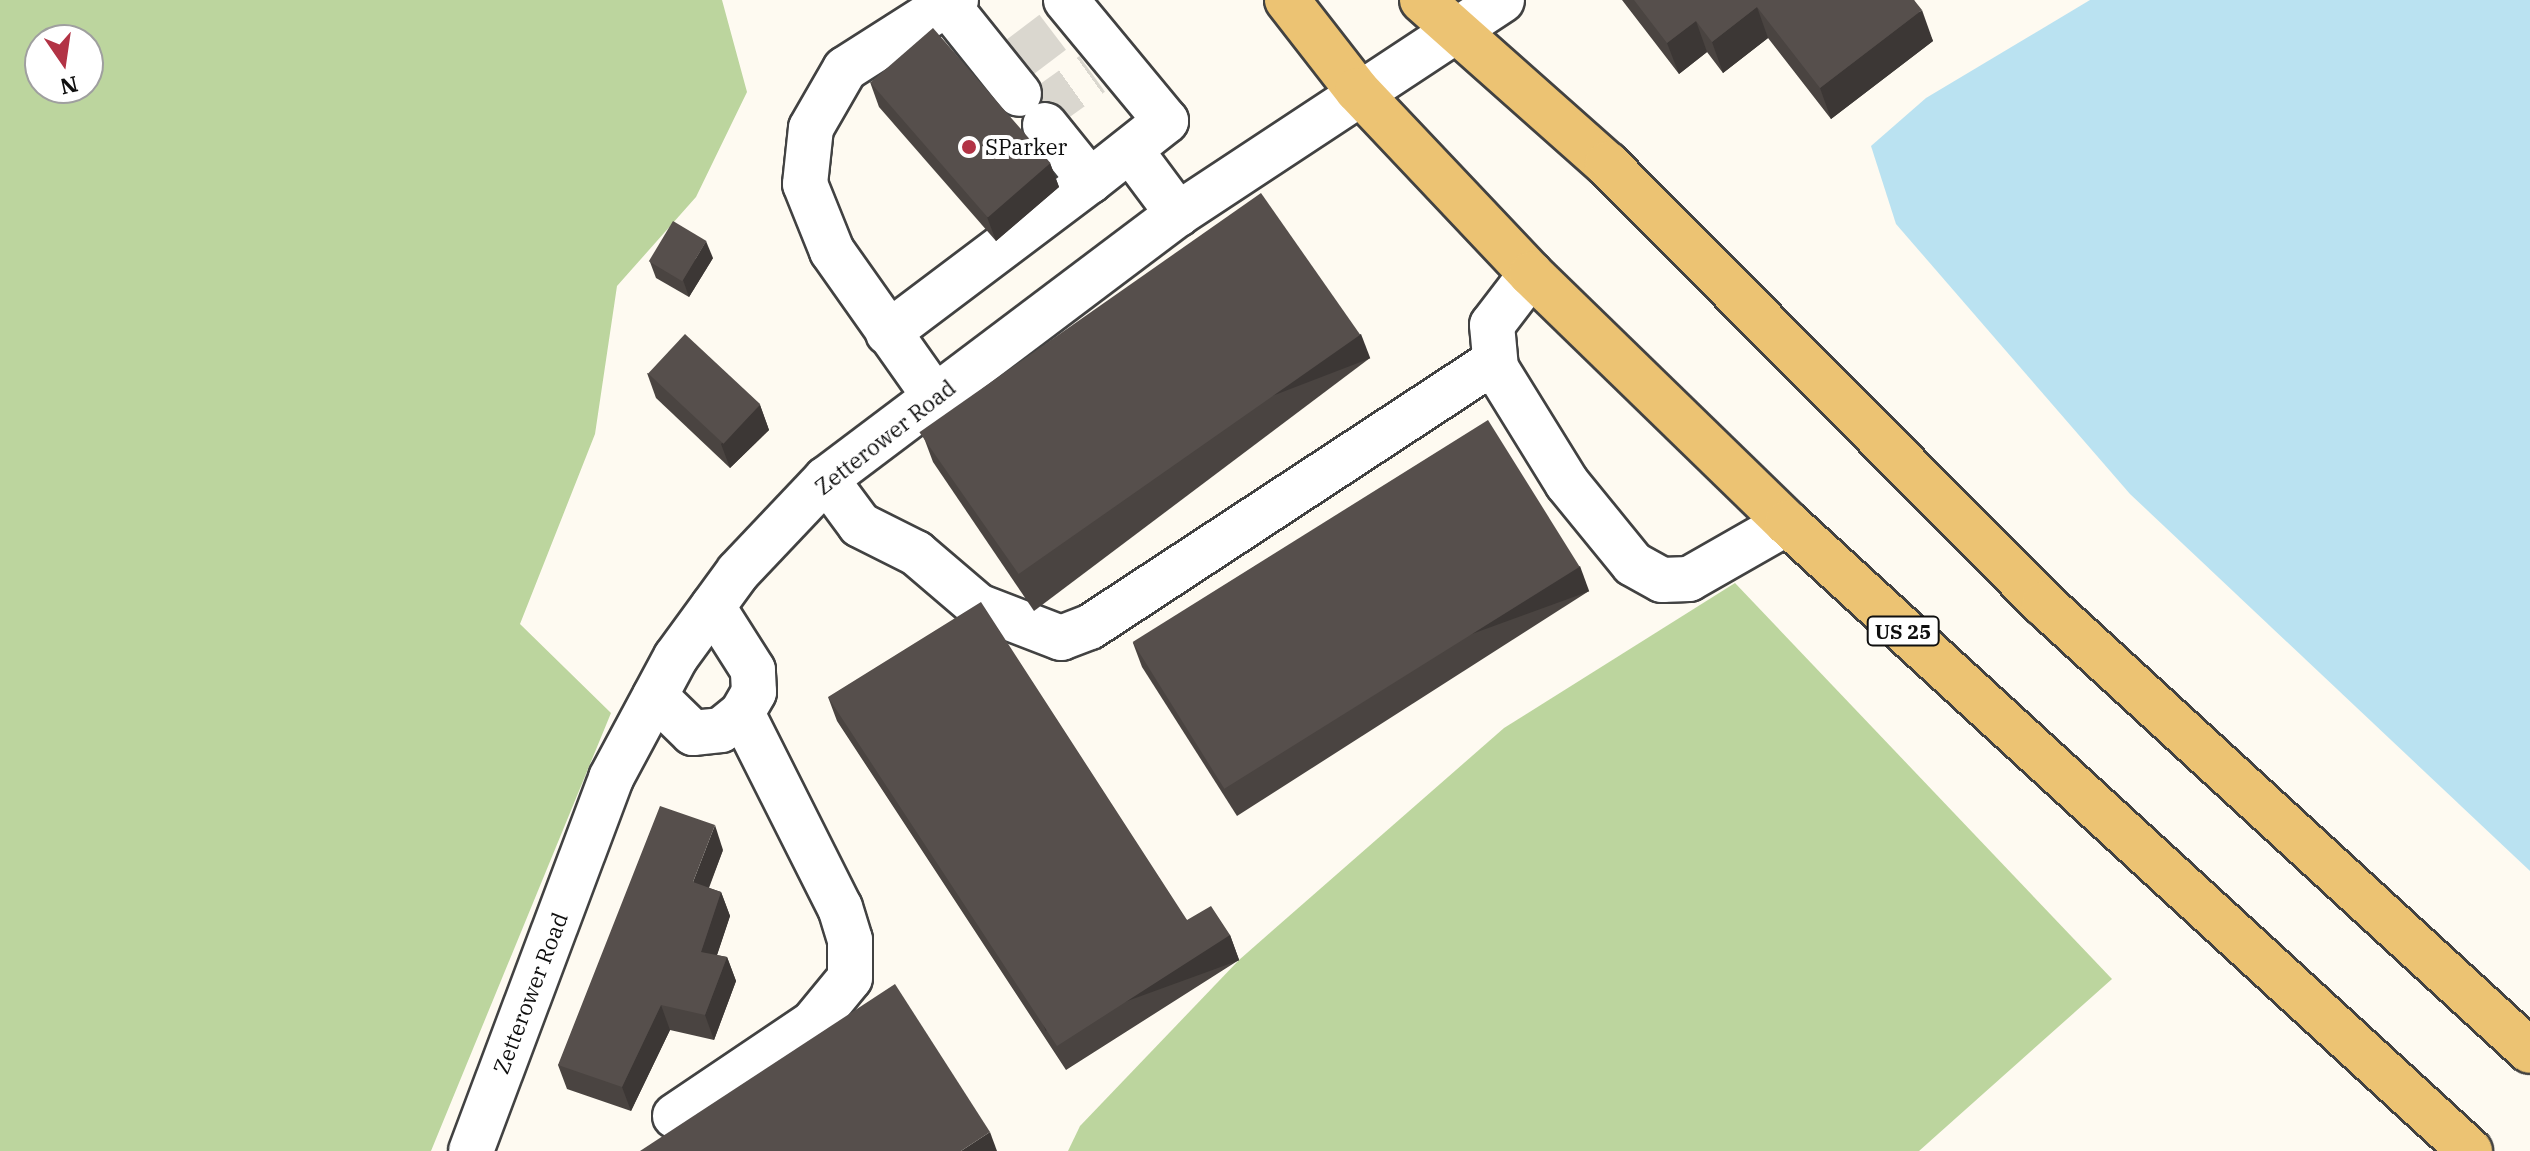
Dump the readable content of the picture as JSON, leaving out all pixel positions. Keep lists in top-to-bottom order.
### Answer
{
  "streets": {
    "main road": ["US 25"],
    "street": ["Zetterower Road"]
  },
  "crossings": [
    ["Zetterower Road", "US 25"]
  ],
  "places": ["SParker"],
  "north": "bottom"
}
